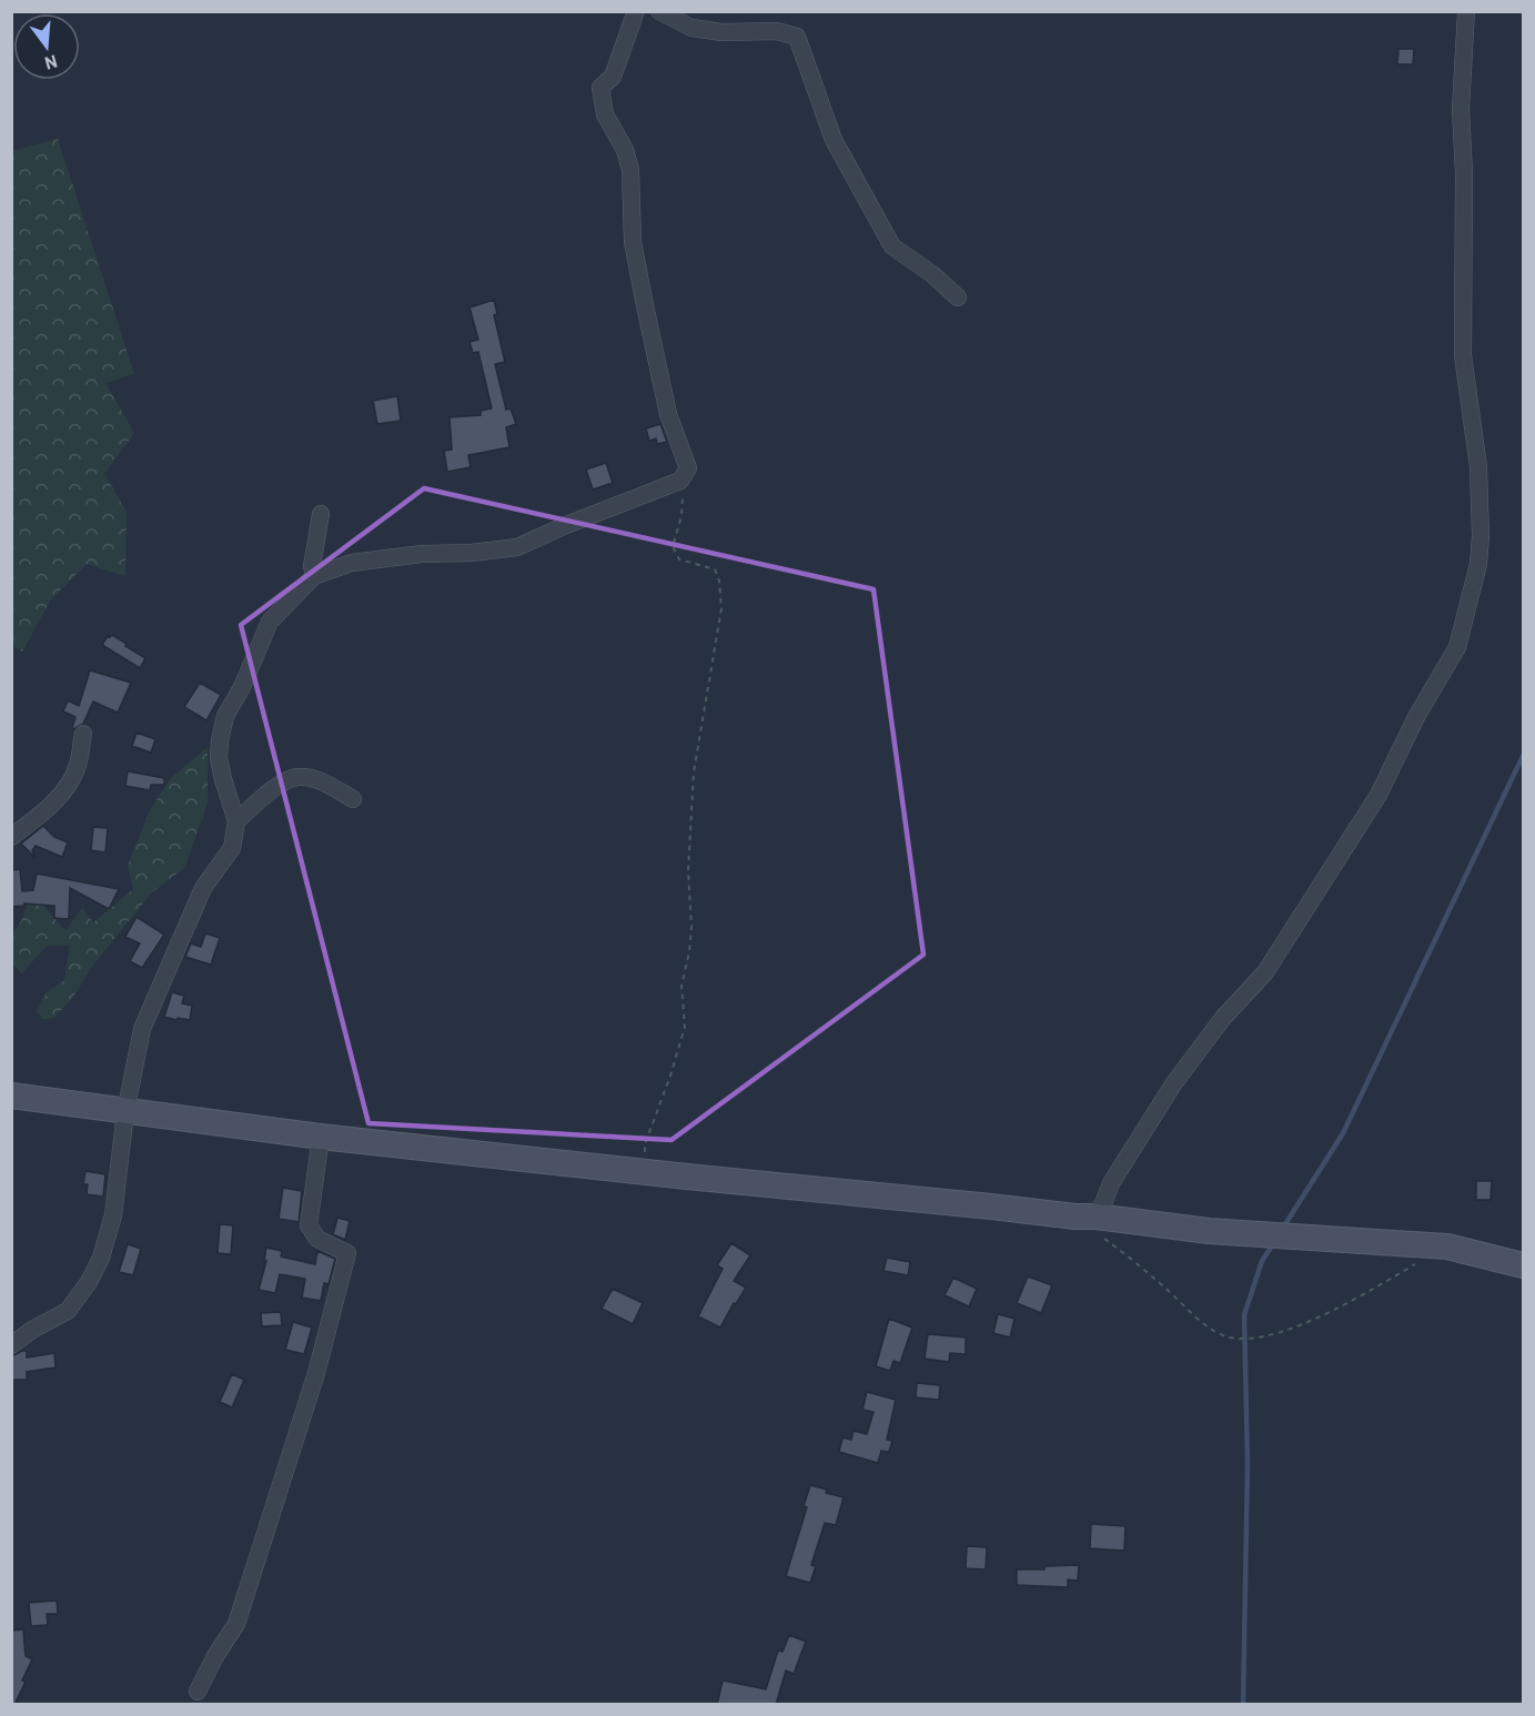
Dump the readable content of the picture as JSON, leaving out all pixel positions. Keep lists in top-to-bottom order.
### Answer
{
  "north": "bottom"
}
